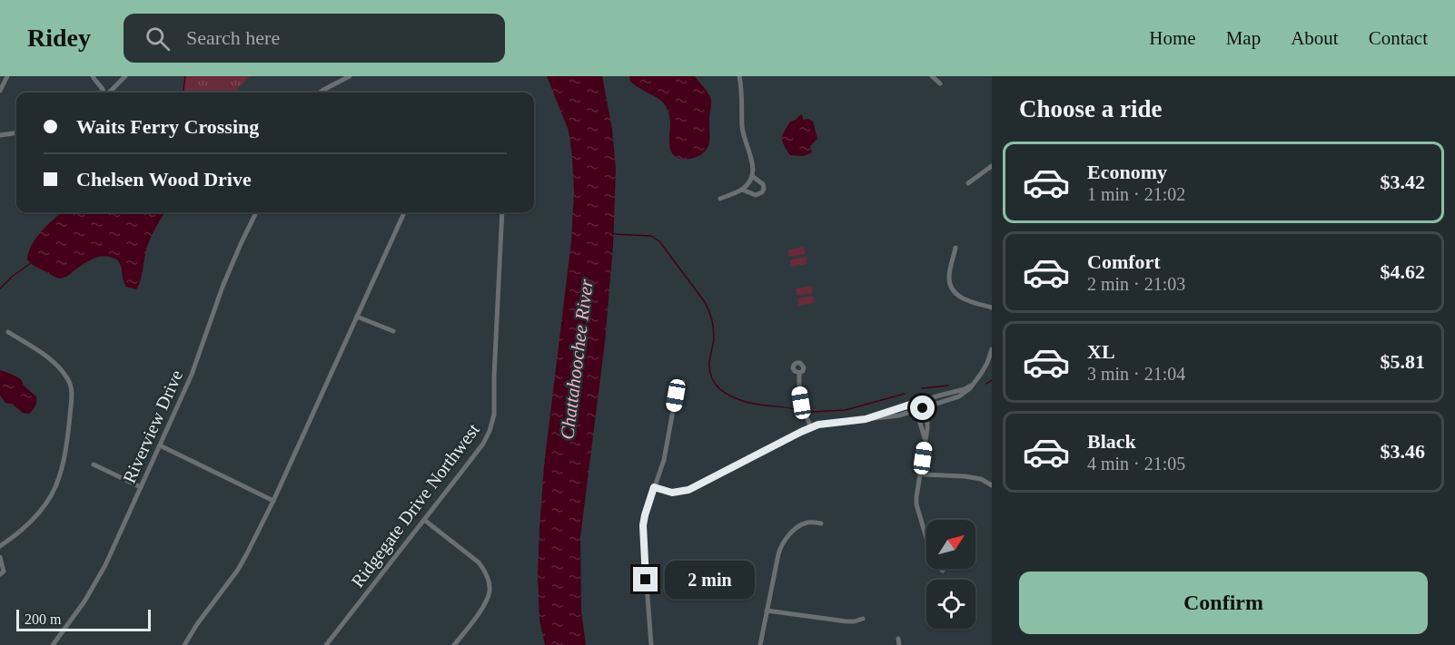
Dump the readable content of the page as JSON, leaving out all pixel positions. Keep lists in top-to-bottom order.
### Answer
{
  "streets": {
    "street": ["Riverview Drive", "Ridgegate Drive Northwest"]
  },
  "water": ["Chattahoochee River"],
  "scale_bar": "200 m",
  "north": "top right",
  "page": {
    "header": "Ridey",
    "search": "Search here",
    "nav": [
      "Home",
      "Map",
      "About",
      "Contact"
    ],
    "heading": "Choose a ride",
    "banner": ["Waits Ferry Crossing", "Chelsen Wood Drive"],
    "list": [
      {
        "name": "Economy",
        "note": "1 min · 21:02",
        "value": "$3.42"
      },
      {
        "name": "Comfort",
        "note": "2 min · 21:03",
        "value": "$4.62"
      },
      {
        "name": "XL",
        "note": "3 min · 21:04",
        "value": "$5.81"
      },
      {
        "name": "Black",
        "note": "4 min · 21:05",
        "value": "$3.46"
      }
    ],
    "bubble": "2 min",
    "buttons": "Confirm",
    "scale": "200 m"
  }
}
